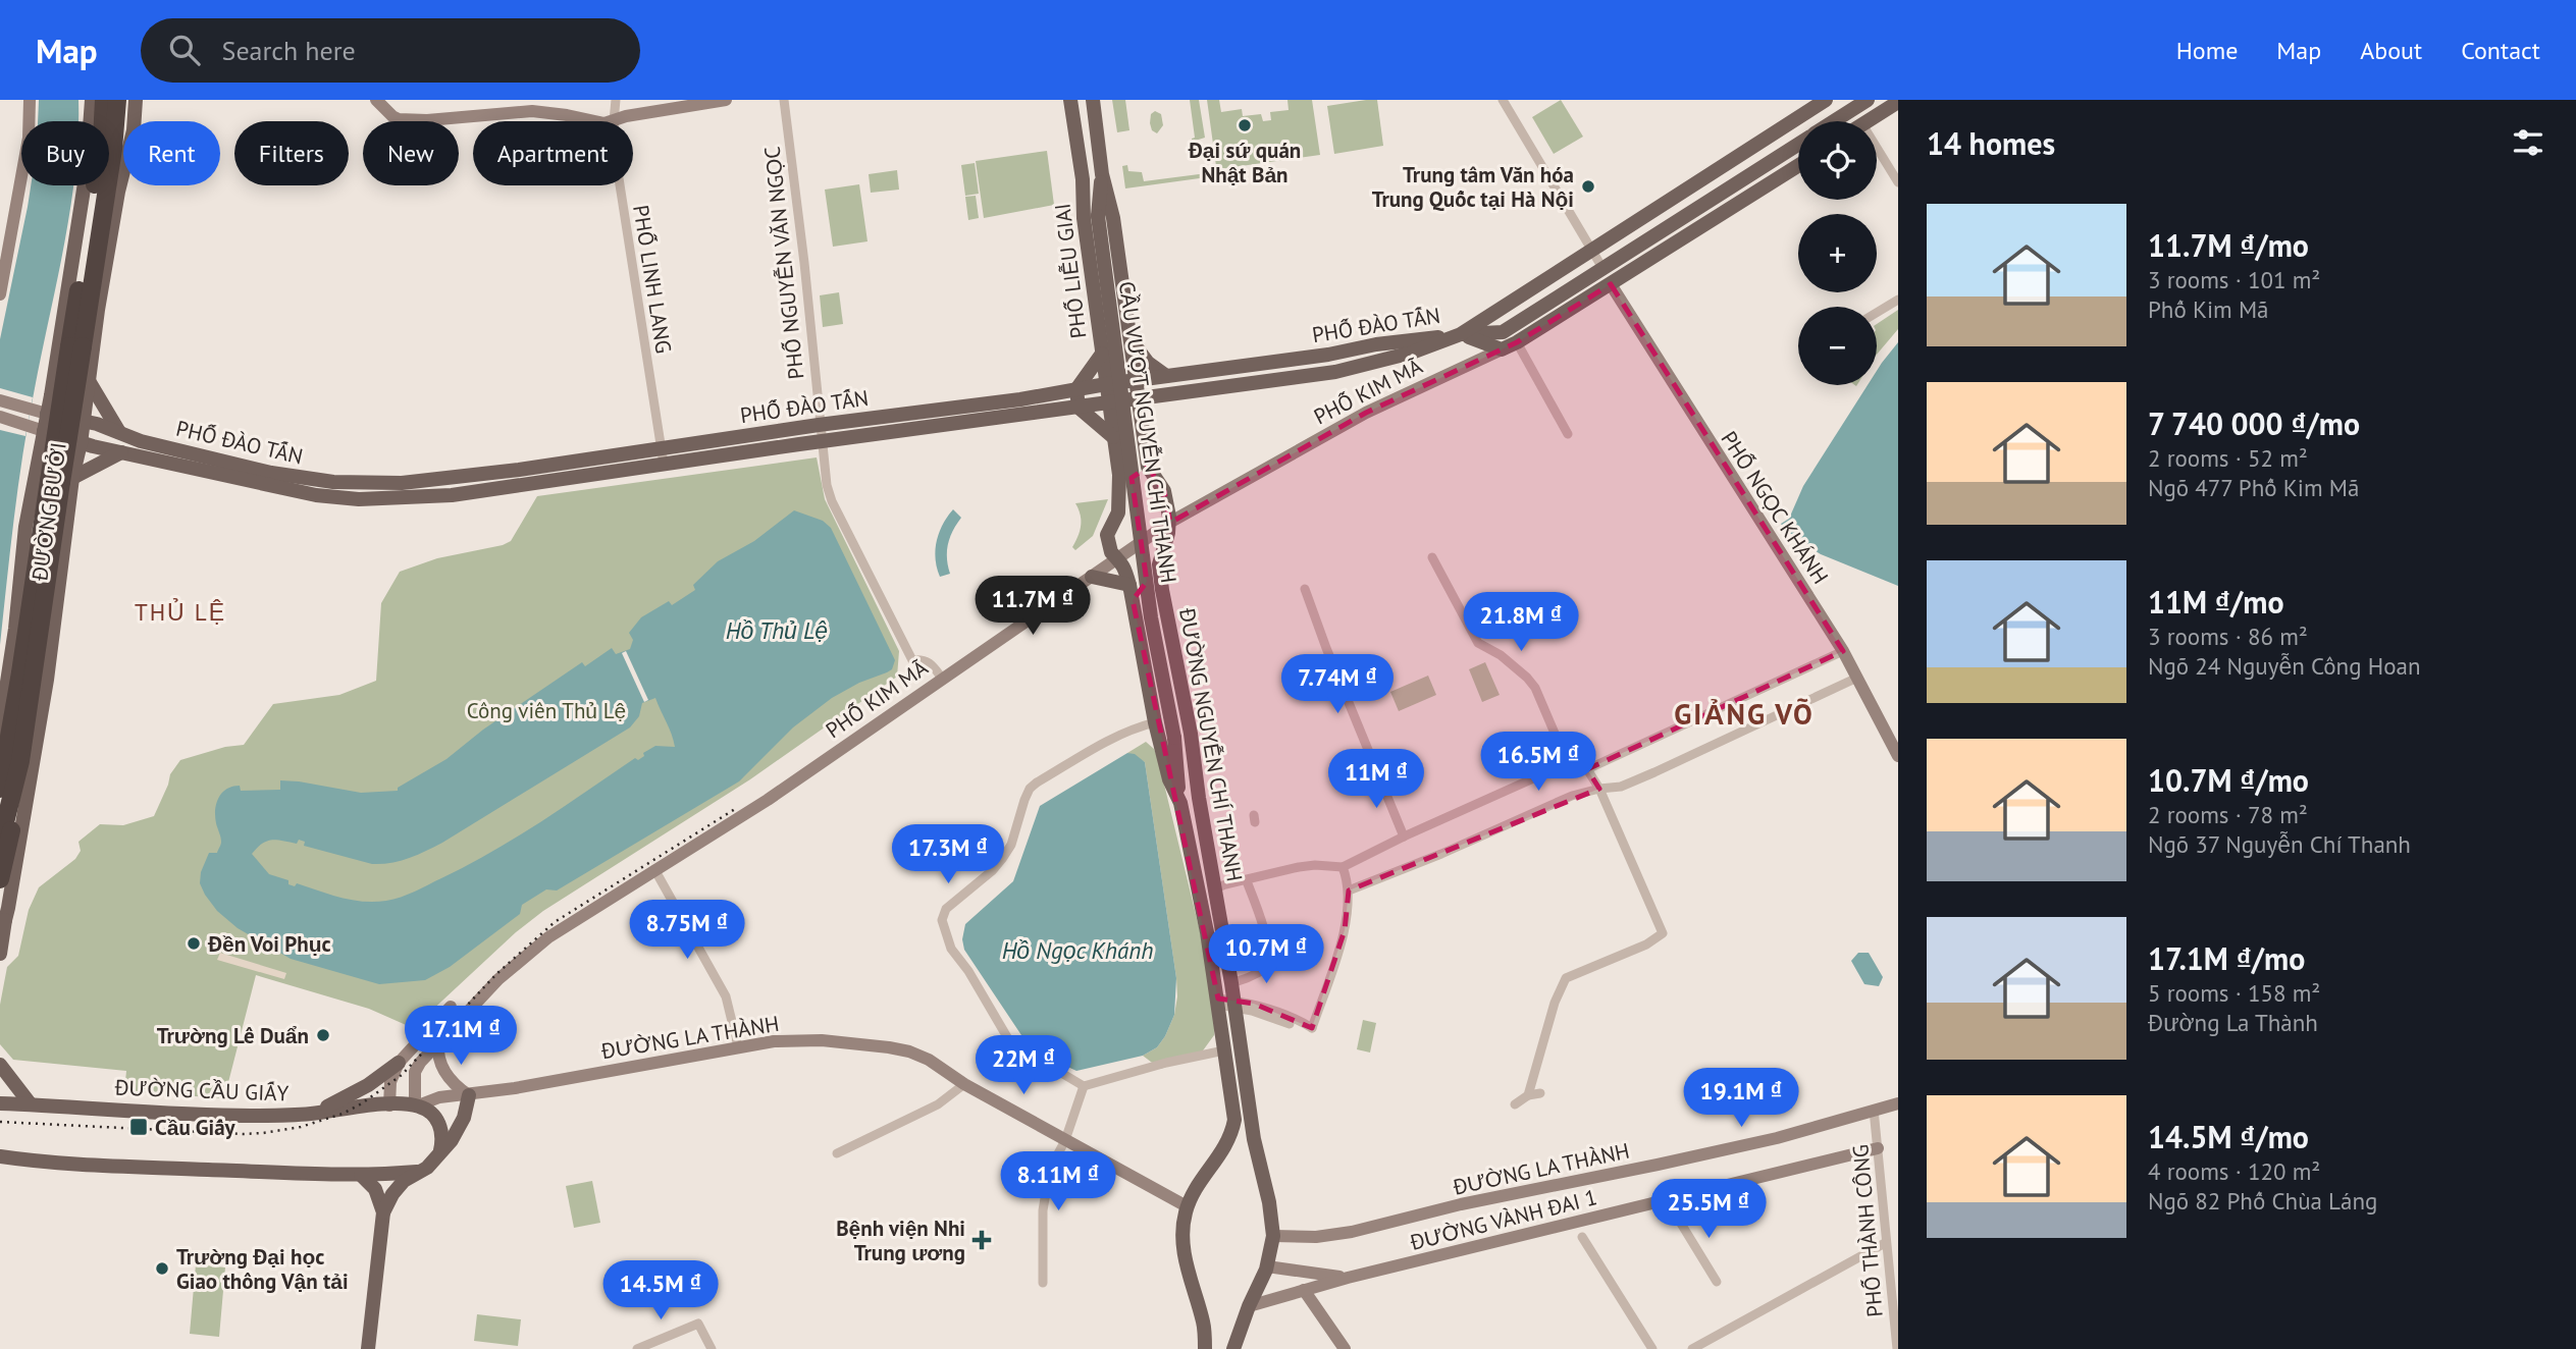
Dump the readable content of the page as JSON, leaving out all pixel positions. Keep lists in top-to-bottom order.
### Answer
{
  "streets": {
    "main road": [
      "PHỐ LIỄU GIAI",
      "PHỐ ĐÀO TẤN",
      "PHỐ KIM MÃ",
      "CẦU VƯỢT NGUYỄN CHÍ THANH",
      "PHỐ NGỌC KHÁNH",
      "ĐƯỜNG BƯỞI",
      "ĐƯỜNG NGUYỄN CHÍ THANH",
      "ĐƯỜNG LA THÀNH",
      "ĐƯỜNG CẦU GIẤY",
      "ĐƯỜNG VÀNH ĐAI 1"
    ],
    "street": ["PHỐ NGUYỄN VĂN NGỌC", "PHỐ LINH LANG", "PHỐ THÀNH CÔNG"]
  },
  "crossings": [
    ["PHỐ NGUYỄN VĂN NGỌC", "PHỐ ĐÀO TẤN"],
    ["PHỐ NGUYỄN VĂN NGỌC", "PHỐ KIM MÃ"],
    ["PHỐ LIỄU GIAI", "PHỐ ĐÀO TẤN"],
    ["PHỐ LIỄU GIAI", "PHỐ KIM MÃ"],
    ["PHỐ LIỄU GIAI", "CẦU VƯỢT NGUYỄN CHÍ THANH"],
    ["PHỐ LIỄU GIAI", "ĐƯỜNG NGUYỄN CHÍ THANH"],
    ["PHỐ LINH LANG", "PHỐ ĐÀO TẤN"],
    ["PHỐ ĐÀO TẤN", "ĐƯỜNG BƯỞI"],
    ["PHỐ KIM MÃ", "PHỐ NGỌC KHÁNH"],
    ["PHỐ KIM MÃ", "ĐƯỜNG NGUYỄN CHÍ THANH"],
    ["PHỐ KIM MÃ", "ĐƯỜNG LA THÀNH"],
    ["PHỐ KIM MÃ", "ĐƯỜNG CẦU GIẤY"],
    ["CẦU VƯỢT NGUYỄN CHÍ THANH", "ĐƯỜNG NGUYỄN CHÍ THANH"],
    ["ĐƯỜNG NGUYỄN CHÍ THANH", "ĐƯỜNG LA THÀNH"],
    ["ĐƯỜNG NGUYỄN CHÍ THANH", "ĐƯỜNG VÀNH ĐAI 1"],
    ["ĐƯỜNG LA THÀNH", "ĐƯỜNG CẦU GIẤY"],
    ["ĐƯỜNG LA THÀNH", "PHỐ THÀNH CÔNG"],
    ["ĐƯỜNG VÀNH ĐAI 1", "PHỐ THÀNH CÔNG"]
  ],
  "districts": ["THỦ LỆ", "GIẢNG VÕ"],
  "water": ["Hồ Thủ Lệ", "Hồ Ngọc Khánh"],
  "parks": ["Công viên Thủ Lệ"],
  "places": {
    "other": [
      "Đại sứ quán Nhật Bản",
      "Trung tâm Văn hóa Trung Quốc tại Hà Nội",
      "Đền Voi Phục",
      "Trường Lê Duẩn",
      "Trường Đại học Giao thông Vận tải"
    ],
    "transit": ["Cầu Giấy"],
    "health": ["Bệnh viện Nhi Trung ương"]
  },
  "page": {
    "header": "Map",
    "search": "Search here",
    "nav": [
      "Home",
      "Map",
      "About",
      "Contact"
    ],
    "heading": "14 homes",
    "map_buttons": ["+", "−"],
    "chip": [
      "Buy",
      "Rent",
      "Filters",
      "New",
      "Apartment"
    ],
    "list": [
      {
        "name": "11.7M ₫/mo",
        "note": "3 rooms · 101 m² · Phố Kim Mã"
      },
      {
        "name": "7 740 000 ₫/mo",
        "note": "2 rooms · 52 m² · Ngõ 477 Phố Kim Mã"
      },
      {
        "name": "11M ₫/mo",
        "note": "3 rooms · 86 m² · Ngõ 24 Nguyễn Công Hoan"
      },
      {
        "name": "10.7M ₫/mo",
        "note": "2 rooms · 78 m² · Ngõ 37 Nguyễn Chí Thanh"
      },
      {
        "name": "17.1M ₫/mo",
        "note": "5 rooms · 158 m² · Đường La Thành"
      },
      {
        "name": "14.5M ₫/mo",
        "note": "4 rooms · 120 m² · Ngõ 82 Phố Chùa Láng"
      }
    ],
    "price": [
      "11.7M ₫",
      "21.8M ₫",
      "7.74M ₫",
      "16.5M ₫",
      "11M ₫",
      "17.3M ₫",
      "8.75M ₫",
      "10.7M ₫",
      "17.1M ₫",
      "22M ₫",
      "19.1M ₫",
      "8.11M ₫",
      "25.5M ₫",
      "14.5M ₫"
    ]
  }
}
